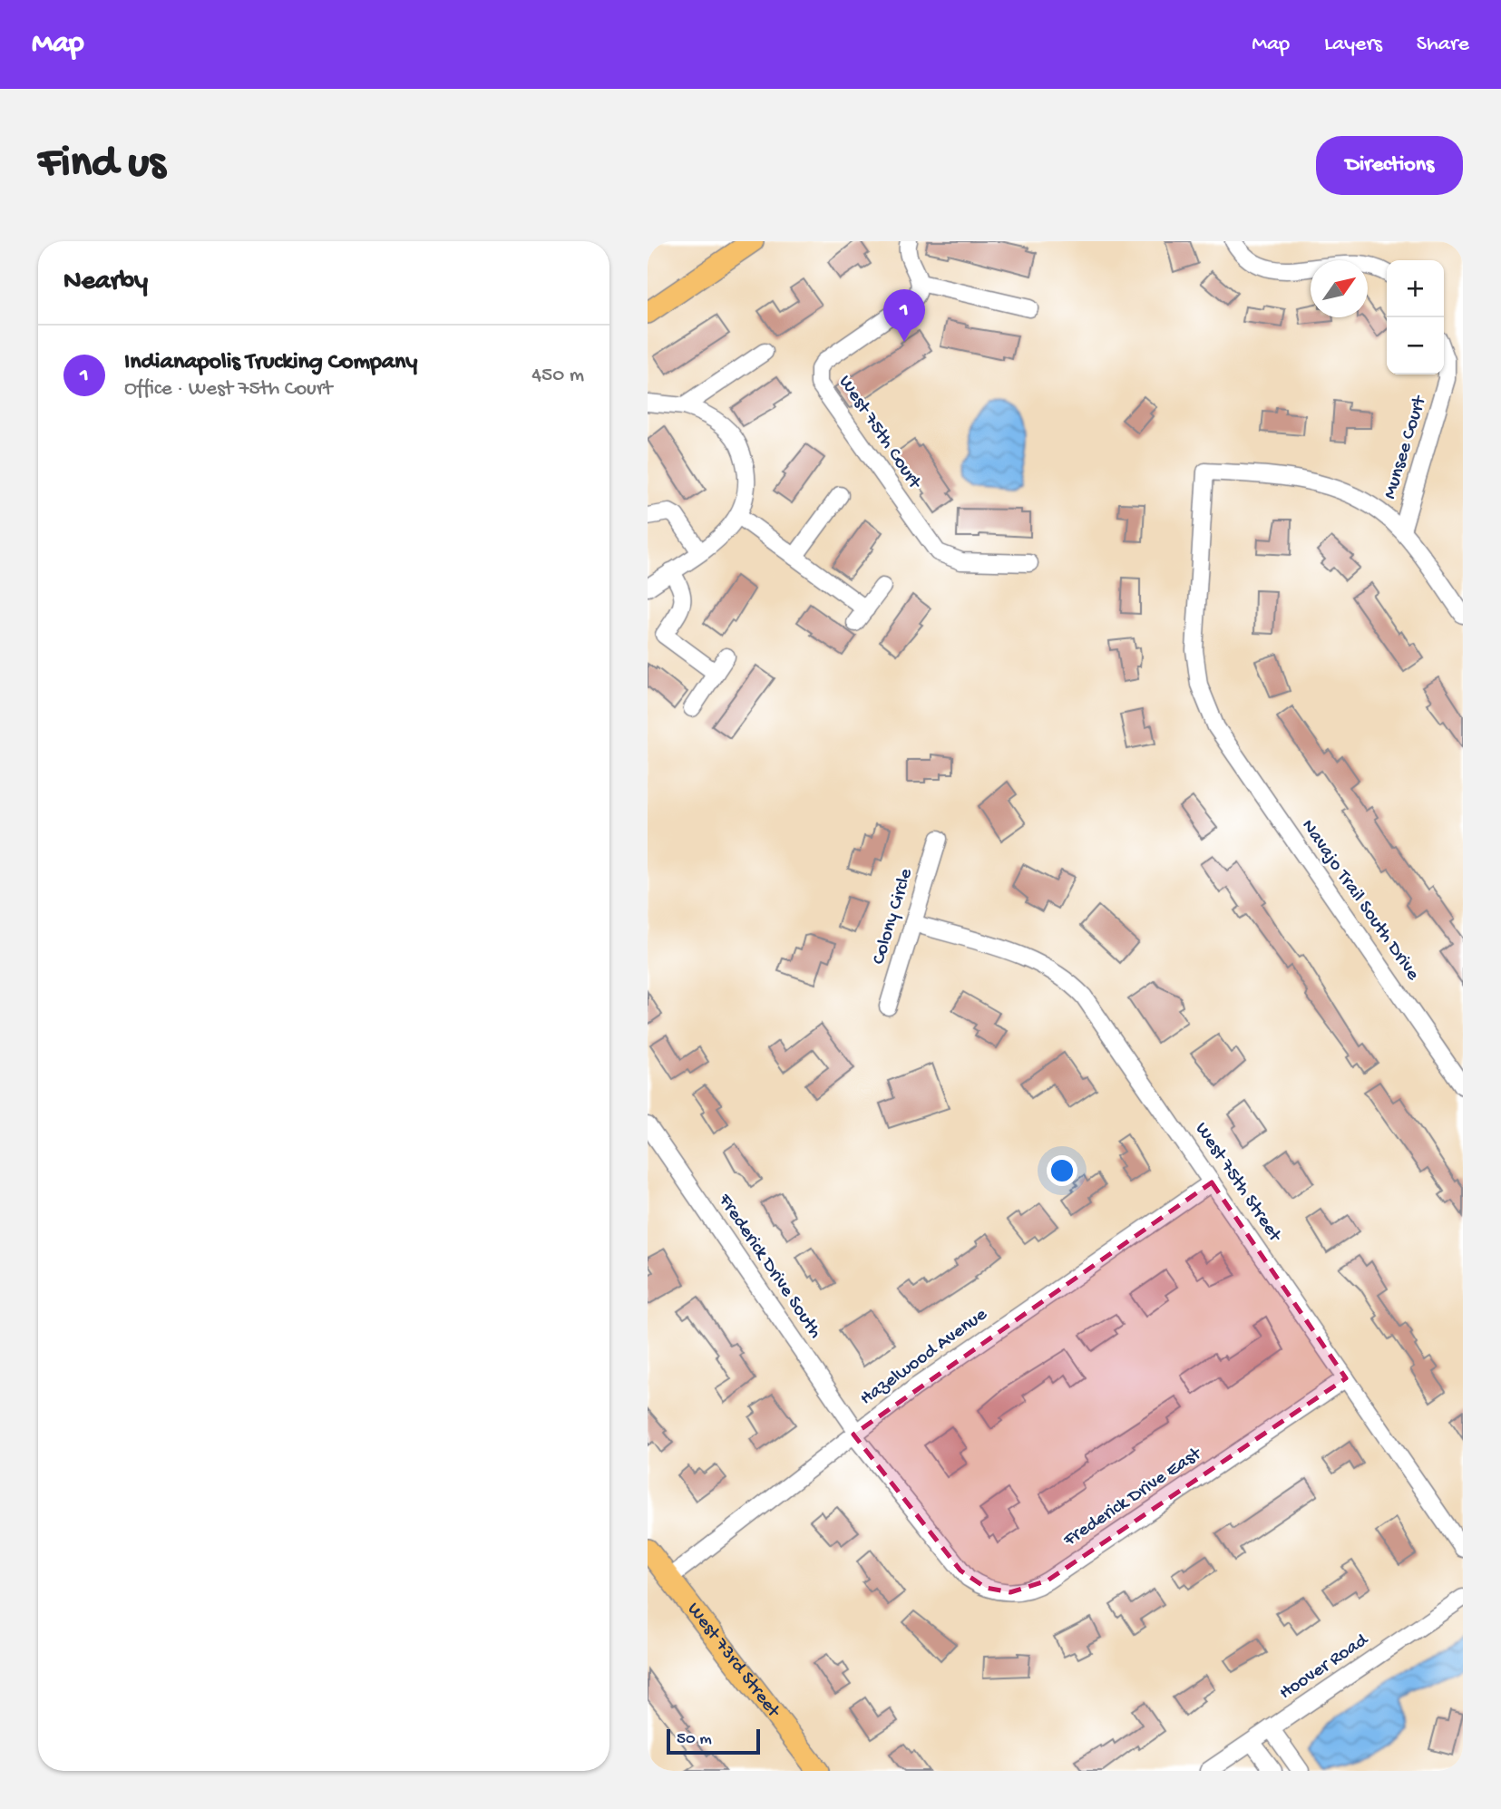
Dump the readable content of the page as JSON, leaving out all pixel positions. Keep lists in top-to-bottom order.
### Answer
{
  "streets": {
    "main road": ["West 73rd Street"],
    "street": [
      "West 75th Court",
      "Munsee Court",
      "Navajo Trail South Drive",
      "Colony Circle",
      "West 75th Street",
      "Frederick Drive South",
      "Hazelwood Avenue",
      "Frederick Drive East",
      "Hoover Road"
    ]
  },
  "crossings": [
    ["Munsee Court", "Navajo Trail South Drive"],
    ["Colony Circle", "West 75th Street"],
    ["West 75th Street", "Hazelwood Avenue"],
    ["West 75th Street", "Frederick Drive East"],
    ["Frederick Drive South", "Hazelwood Avenue"],
    ["Frederick Drive South", "Frederick Drive East"],
    ["Hazelwood Avenue", "West 73rd Street"]
  ],
  "scale_bar": "50 m",
  "north": "top right",
  "page": {
    "header": "Map",
    "nav": ["Map", "Layers", "Share"],
    "buttons": "Directions",
    "title": "Find us",
    "heading": "Nearby",
    "map_buttons": ["+", "−"],
    "pins": "1",
    "list": [
      {
        "mark": "1",
        "name": "Indianapolis Trucking Company",
        "note": "Office · West 75th Court",
        "value": "450 m"
      }
    ],
    "scale": "50 m"
  }
}
